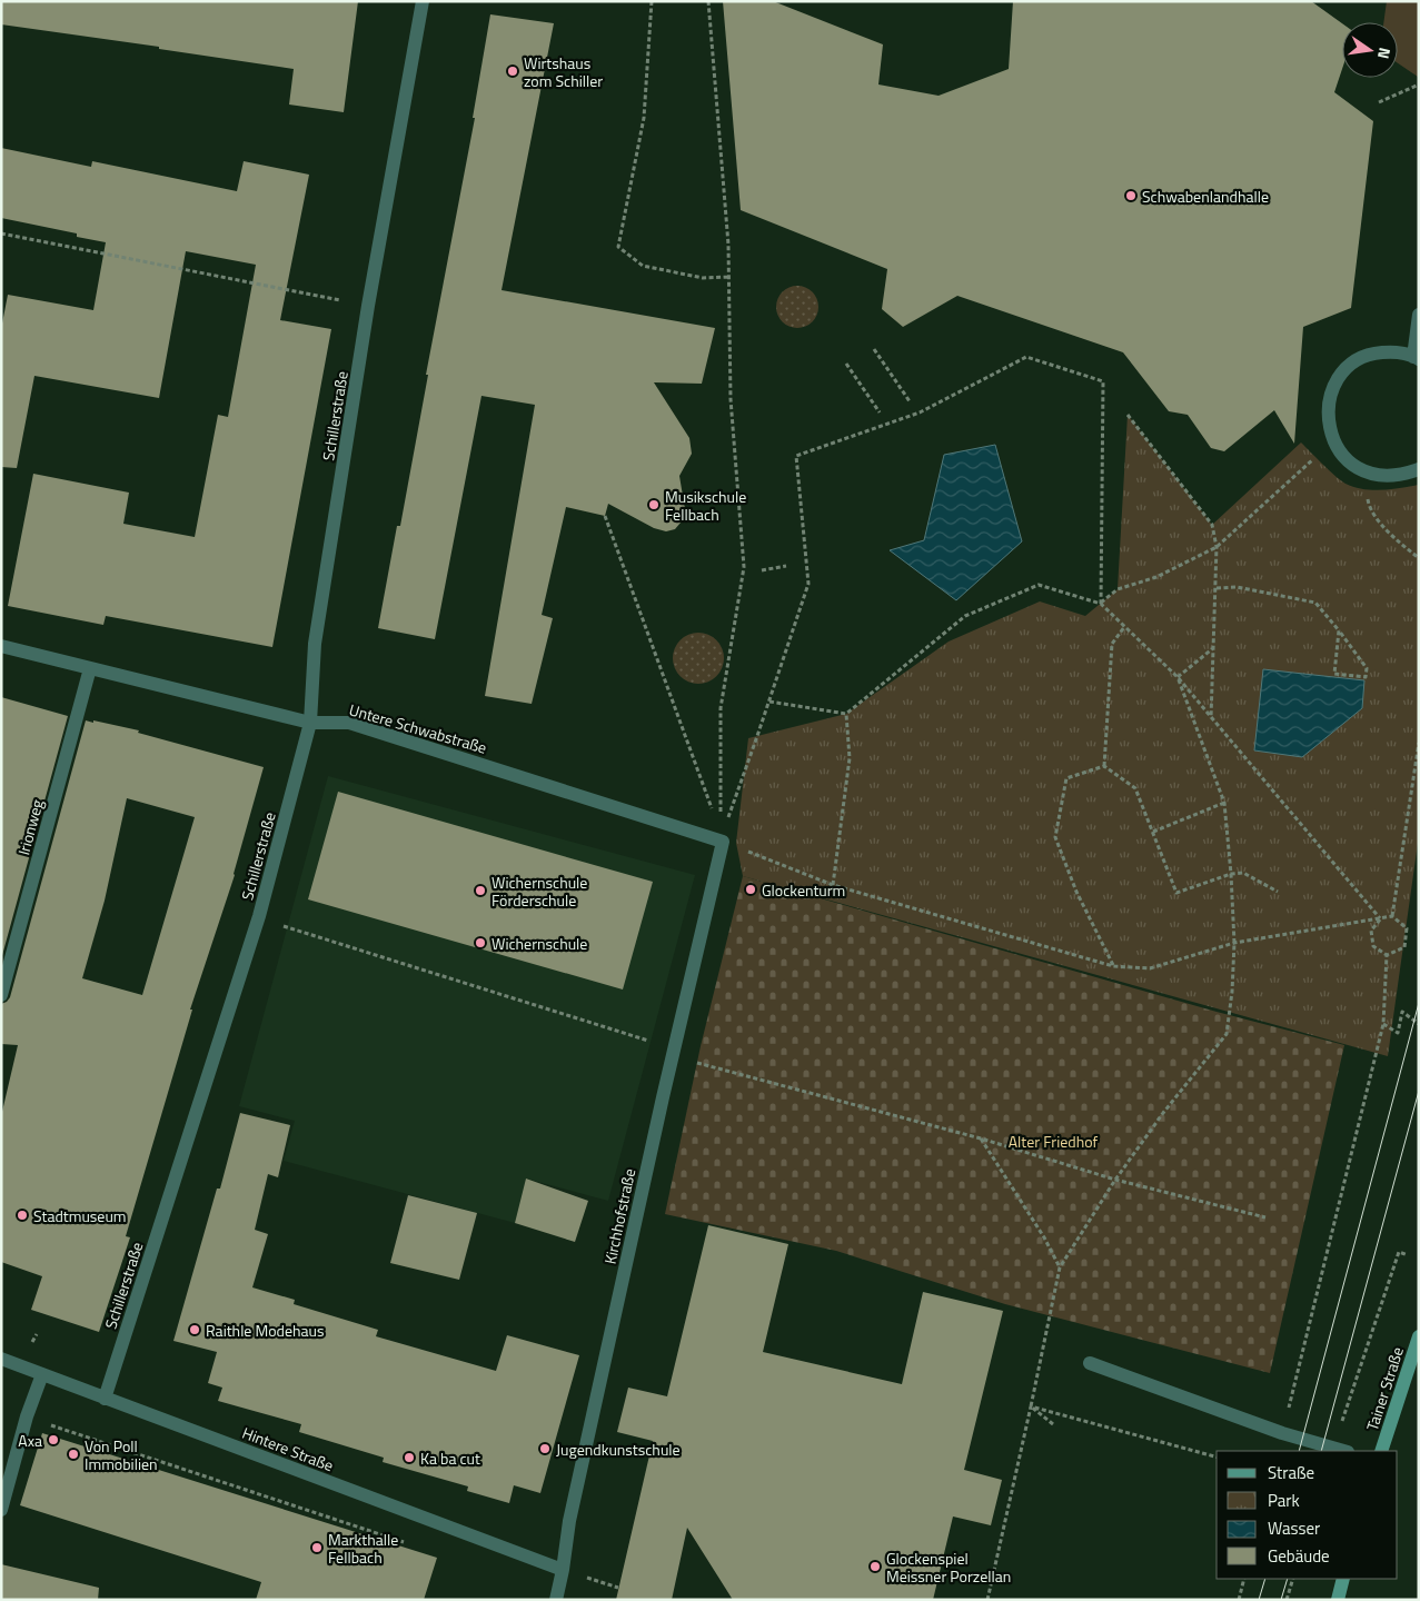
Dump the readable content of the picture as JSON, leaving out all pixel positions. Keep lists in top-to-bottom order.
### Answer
{
  "streets": {
    "street": [
      "Schillerstraße",
      "Untere Schwabstraße",
      "Irionweg",
      "Kirchhofstraße",
      "Tainer Straße",
      "Hintere Straße"
    ]
  },
  "crossings": [
    ["Schillerstraße", "Untere Schwabstraße"],
    ["Schillerstraße", "Hintere Straße"],
    ["Untere Schwabstraße", "Irionweg"],
    ["Untere Schwabstraße", "Kirchhofstraße"],
    ["Kirchhofstraße", "Hintere Straße"]
  ],
  "parks": ["Alter Friedhof"],
  "places": [
    "Wirtshaus zom Schiller",
    "Schwabenlandhalle",
    "Musikschule Fellbach",
    "Glockenturm",
    "Wichernschule Förderschule",
    "Wichernschule",
    "Stadtmuseum",
    "Raithle Modehaus",
    "Axa",
    "Jugendkunstschule",
    "Von Poll Immobilien",
    "Ka ba cut",
    "Markthalle Fellbach",
    "Glockenspiel Meissner Porzellan"
  ],
  "legend": [
    "Straße",
    "Park",
    "Wasser",
    "Gebäude"
  ],
  "north": "right"
}
